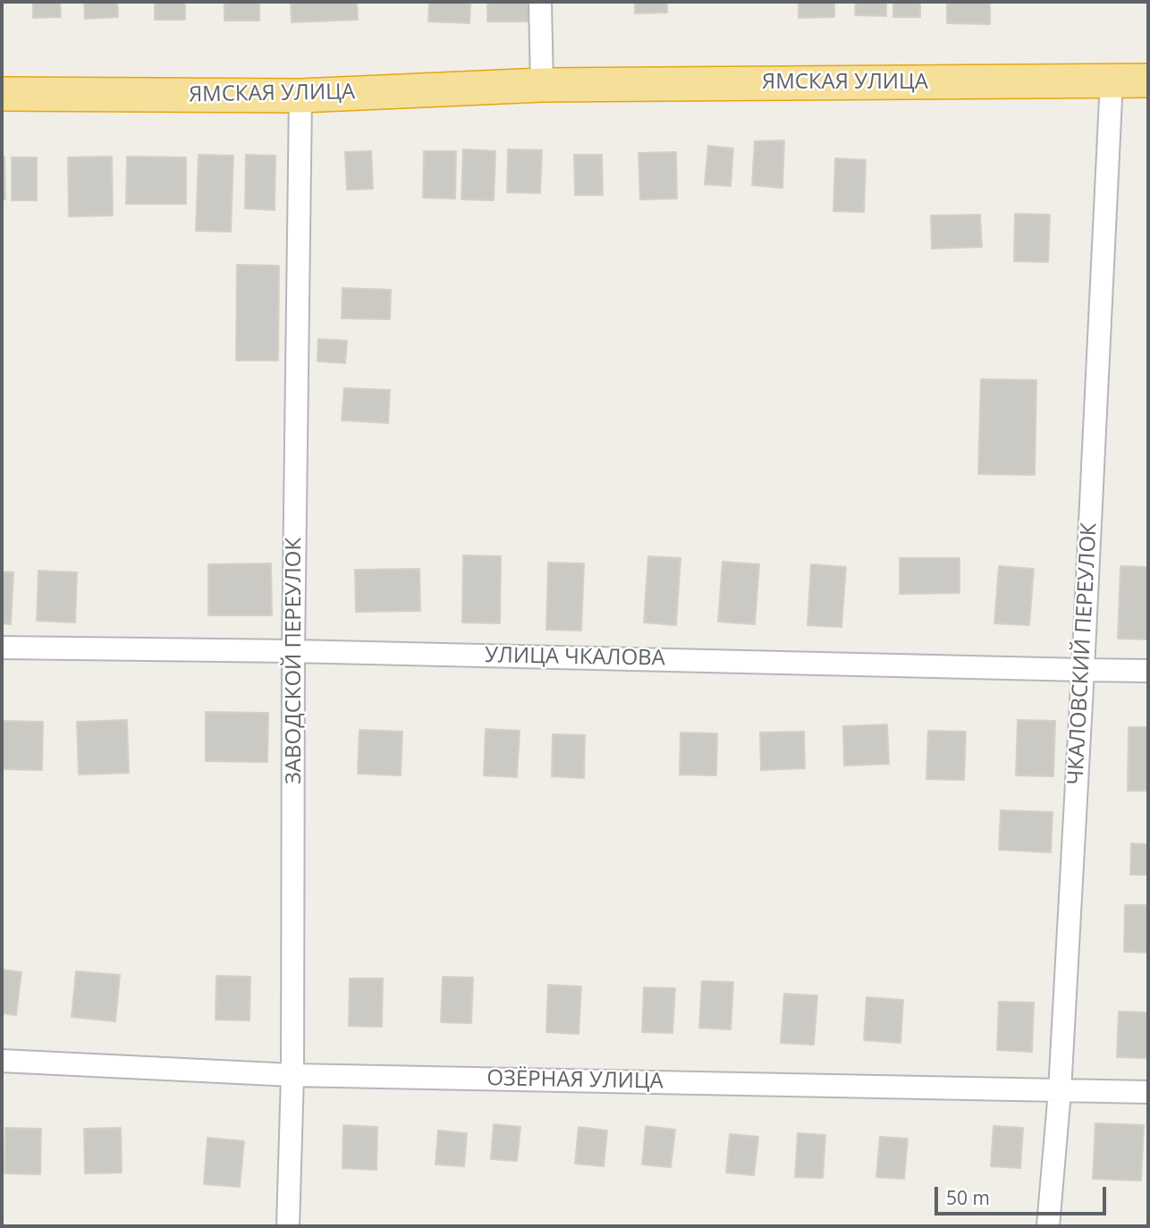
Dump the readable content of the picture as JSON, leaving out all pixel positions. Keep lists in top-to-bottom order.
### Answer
{
  "streets": {
    "highway": ["ЯМСКАЯ УЛИЦА"],
    "street": [
      "ЧКАЛОВСКИЙ ПЕРЕУЛОК",
      "УЛИЦА ЧКАЛОВА",
      "ЗАВОДСКОЙ ПЕРЕУЛОК",
      "ОЗЁРНАЯ УЛИЦА"
    ]
  },
  "crossings": [
    ["ЯМСКАЯ УЛИЦА", "ЧКАЛОВСКИЙ ПЕРЕУЛОК"],
    ["ЯМСКАЯ УЛИЦА", "ЗАВОДСКОЙ ПЕРЕУЛОК"],
    ["ЧКАЛОВСКИЙ ПЕРЕУЛОК", "УЛИЦА ЧКАЛОВА"],
    ["ЧКАЛОВСКИЙ ПЕРЕУЛОК", "ОЗЁРНАЯ УЛИЦА"],
    ["УЛИЦА ЧКАЛОВА", "ЗАВОДСКОЙ ПЕРЕУЛОК"],
    ["ЗАВОДСКОЙ ПЕРЕУЛОК", "ОЗЁРНАЯ УЛИЦА"]
  ],
  "scale_bar": "50 m"
}
